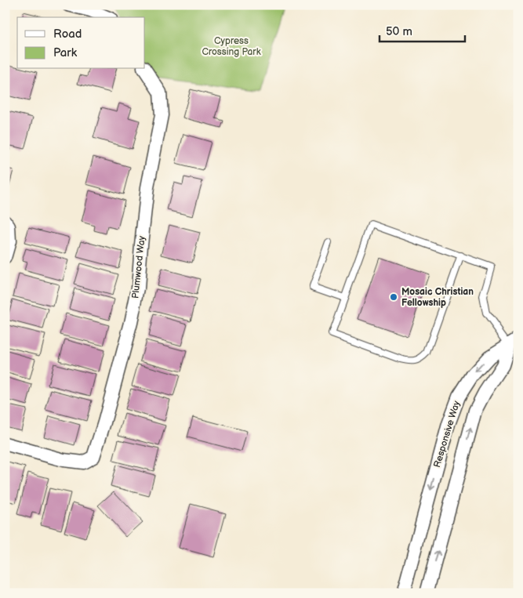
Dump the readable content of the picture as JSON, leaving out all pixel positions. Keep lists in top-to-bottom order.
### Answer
{
  "streets": {
    "street": ["Plumwood Way", "Responsive Way"]
  },
  "parks": ["Cypress Crossing Park"],
  "places": ["Mosaic Christian Fellowship"],
  "legend": ["Road", "Park"],
  "scale_bar": "50 m"
}
